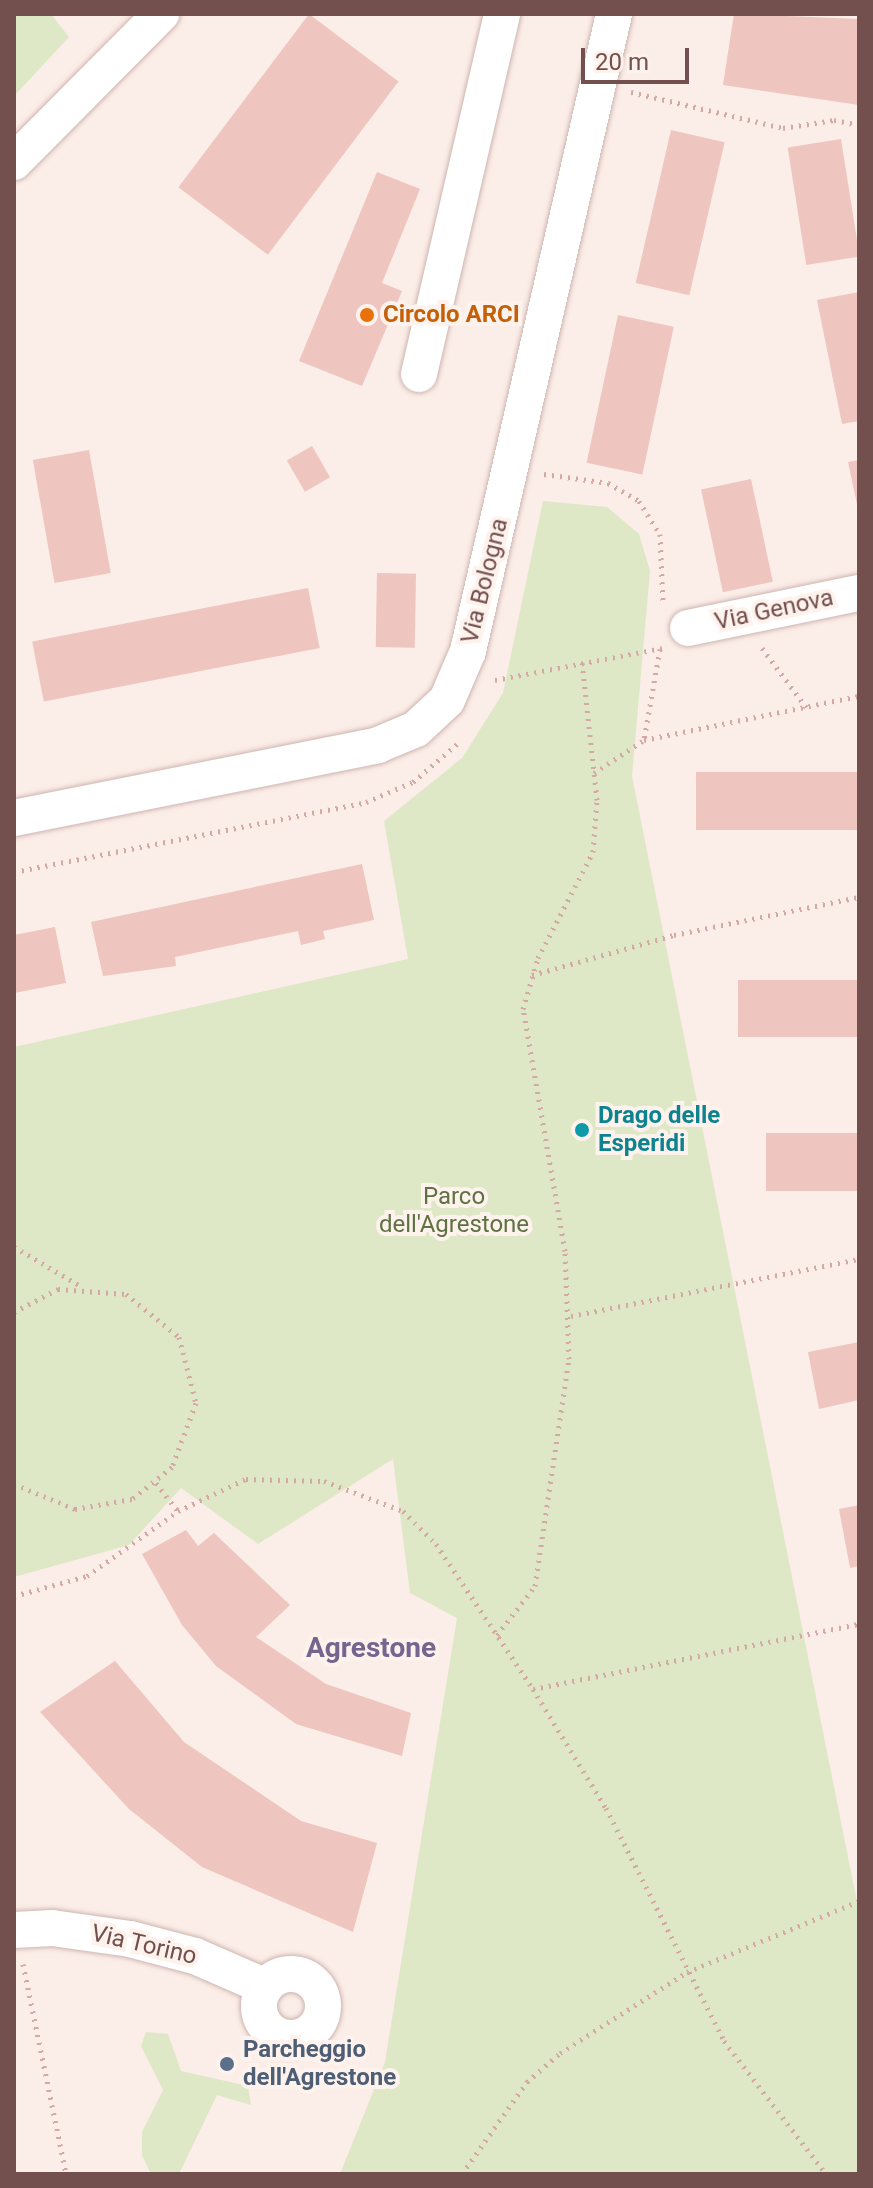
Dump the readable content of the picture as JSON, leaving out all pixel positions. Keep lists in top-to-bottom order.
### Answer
{
  "streets": {
    "street": ["Via Bologna", "Via Genova", "Via Torino"]
  },
  "districts": ["Agrestone"],
  "parks": ["Parco dell'Agrestone"],
  "places": ["Circolo ARCI", "Drago delle Esperidi", "Parcheggio dell'Agrestone"],
  "scale_bar": "20 m"
}
